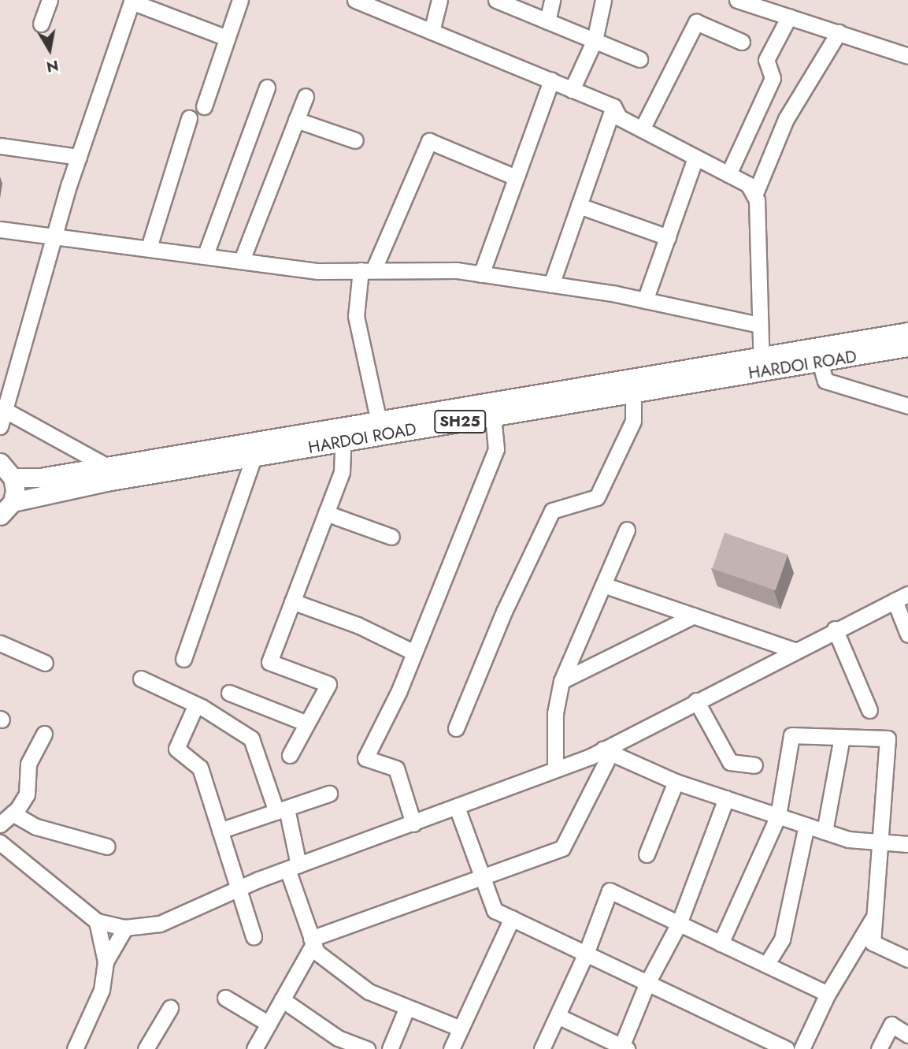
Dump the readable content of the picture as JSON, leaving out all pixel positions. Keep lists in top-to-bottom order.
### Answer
{
  "streets": {
    "main road": ["HARDOI ROAD", "SH25"]
  },
  "north": "bottom"
}
